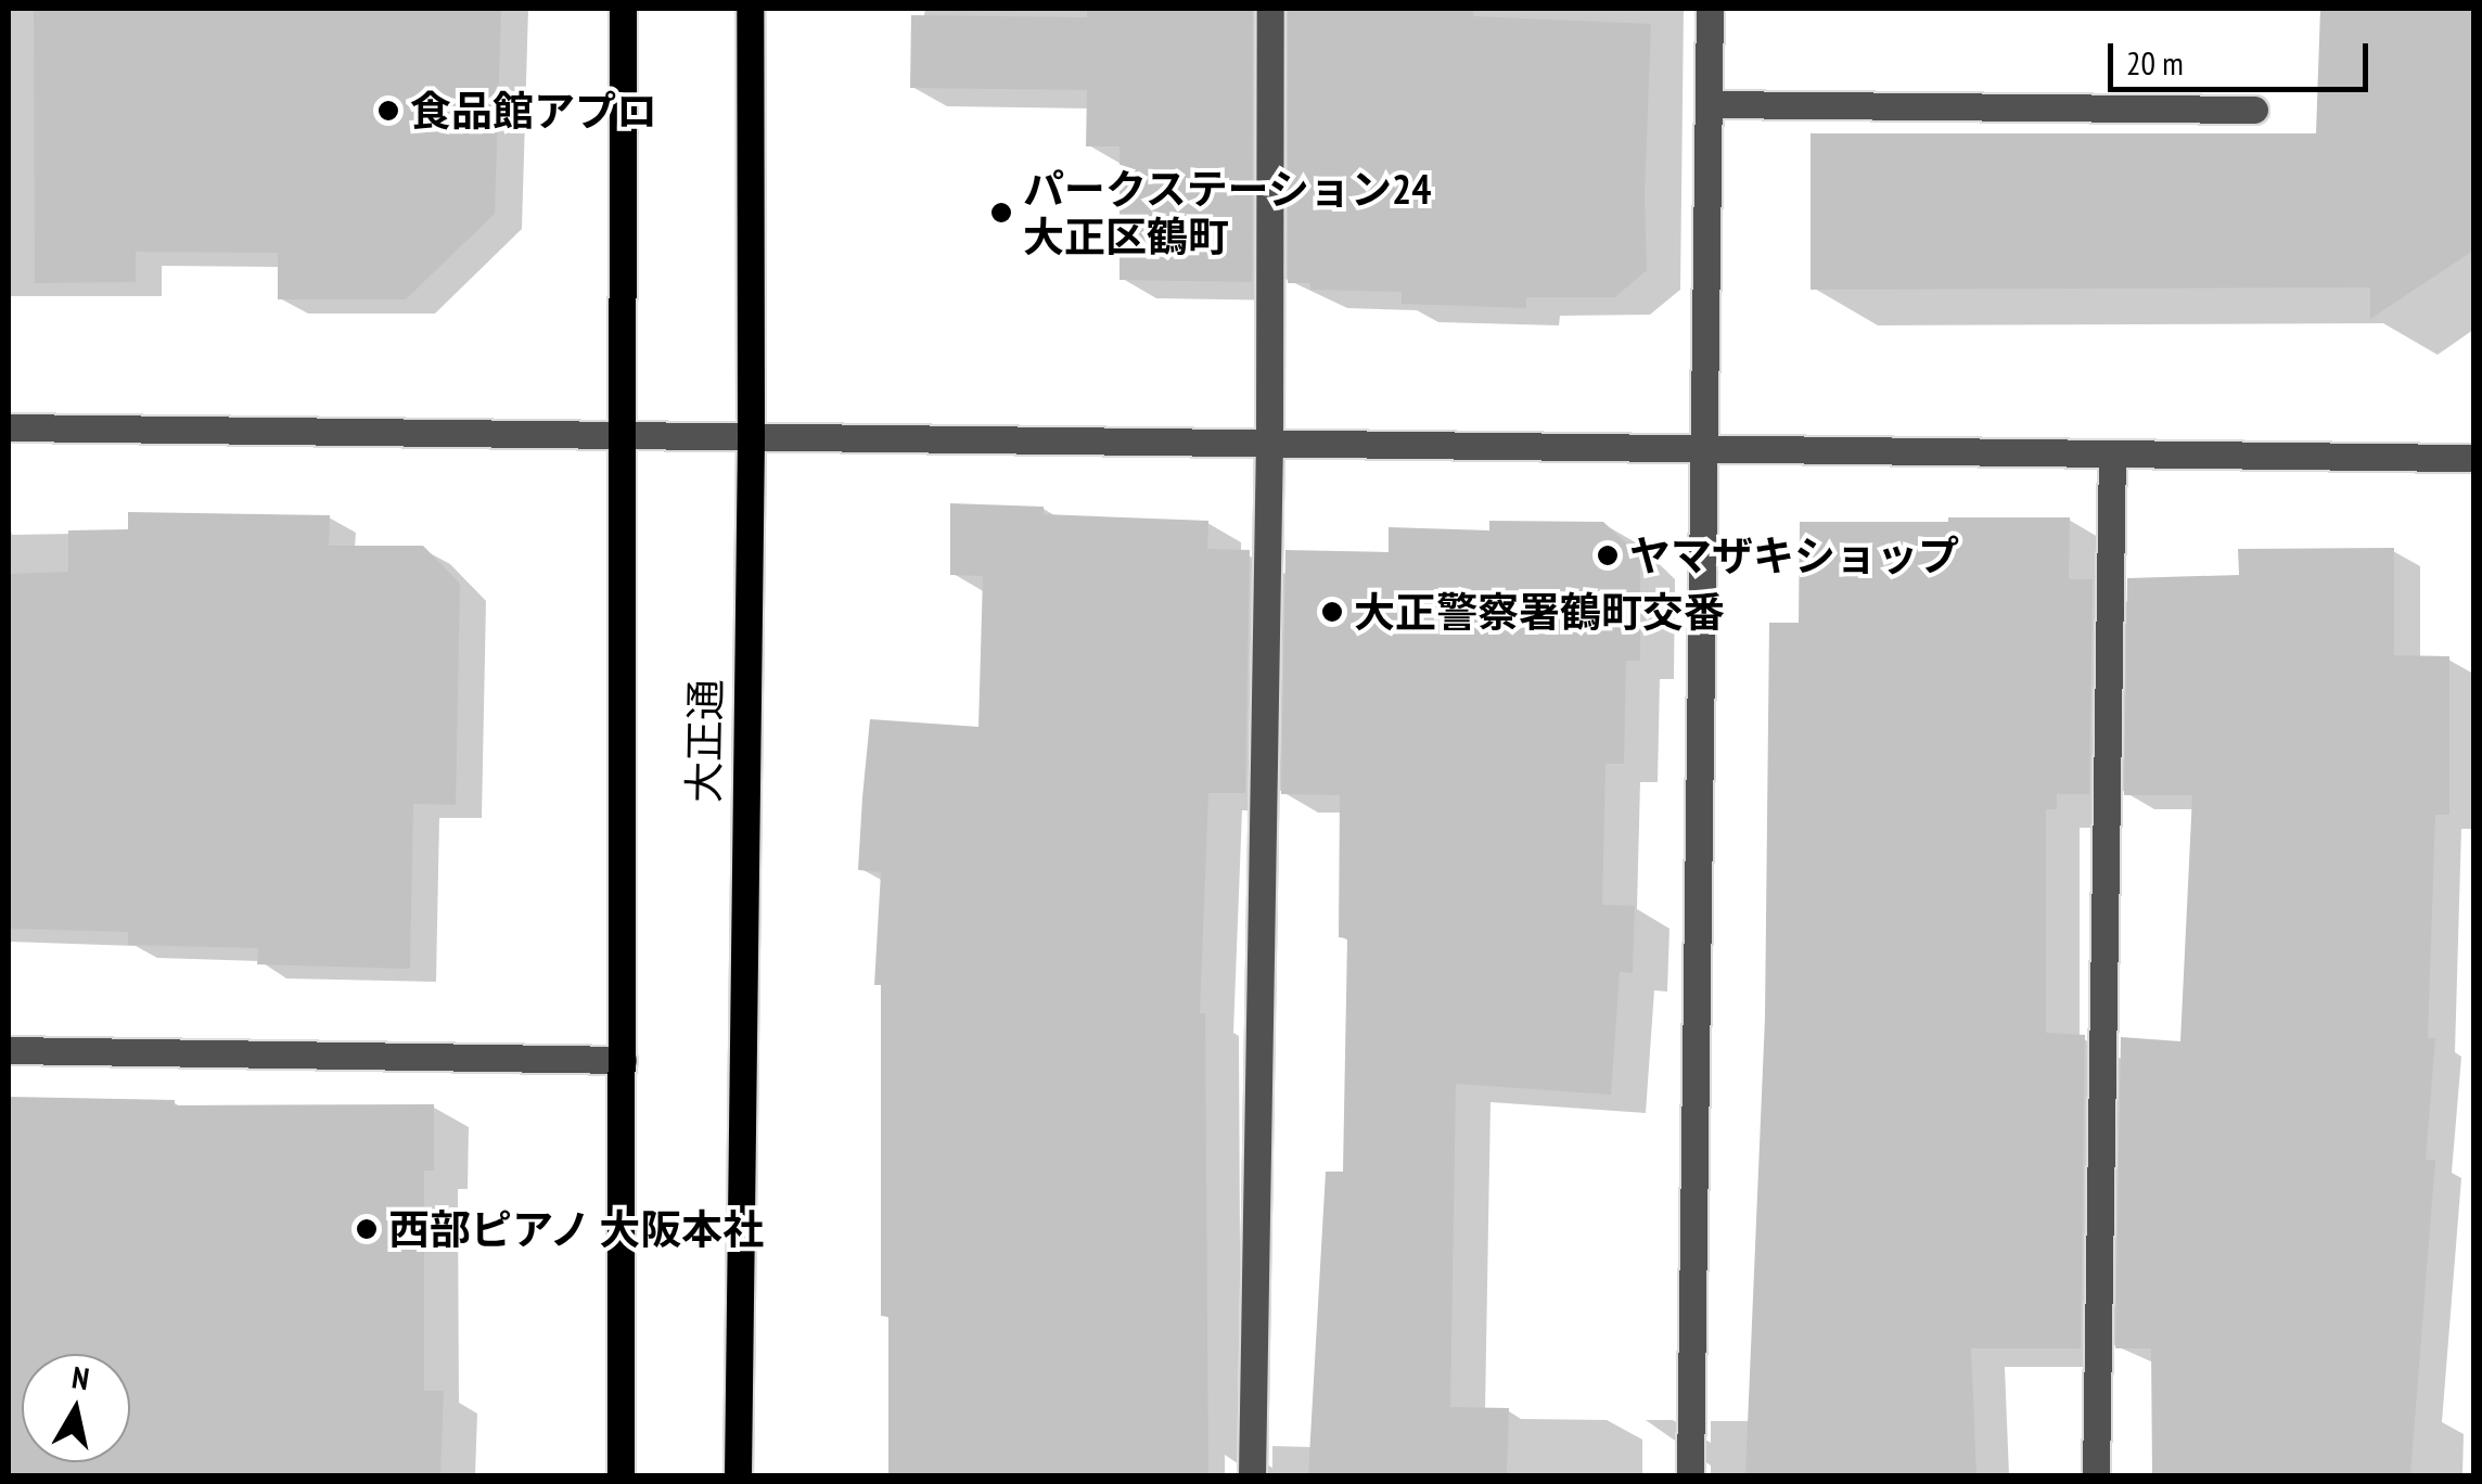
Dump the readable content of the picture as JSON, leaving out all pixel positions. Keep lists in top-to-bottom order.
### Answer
{
  "streets": {
    "main road": ["大正通"]
  },
  "places": [
    "食品館アプロ",
    "パークステーション24 大正区鶴町",
    "ヤマザキショップ",
    "大正警察署鶴町交番",
    "西部ピアノ 大阪本社"
  ],
  "scale_bar": "20 m",
  "north": "top"
}
